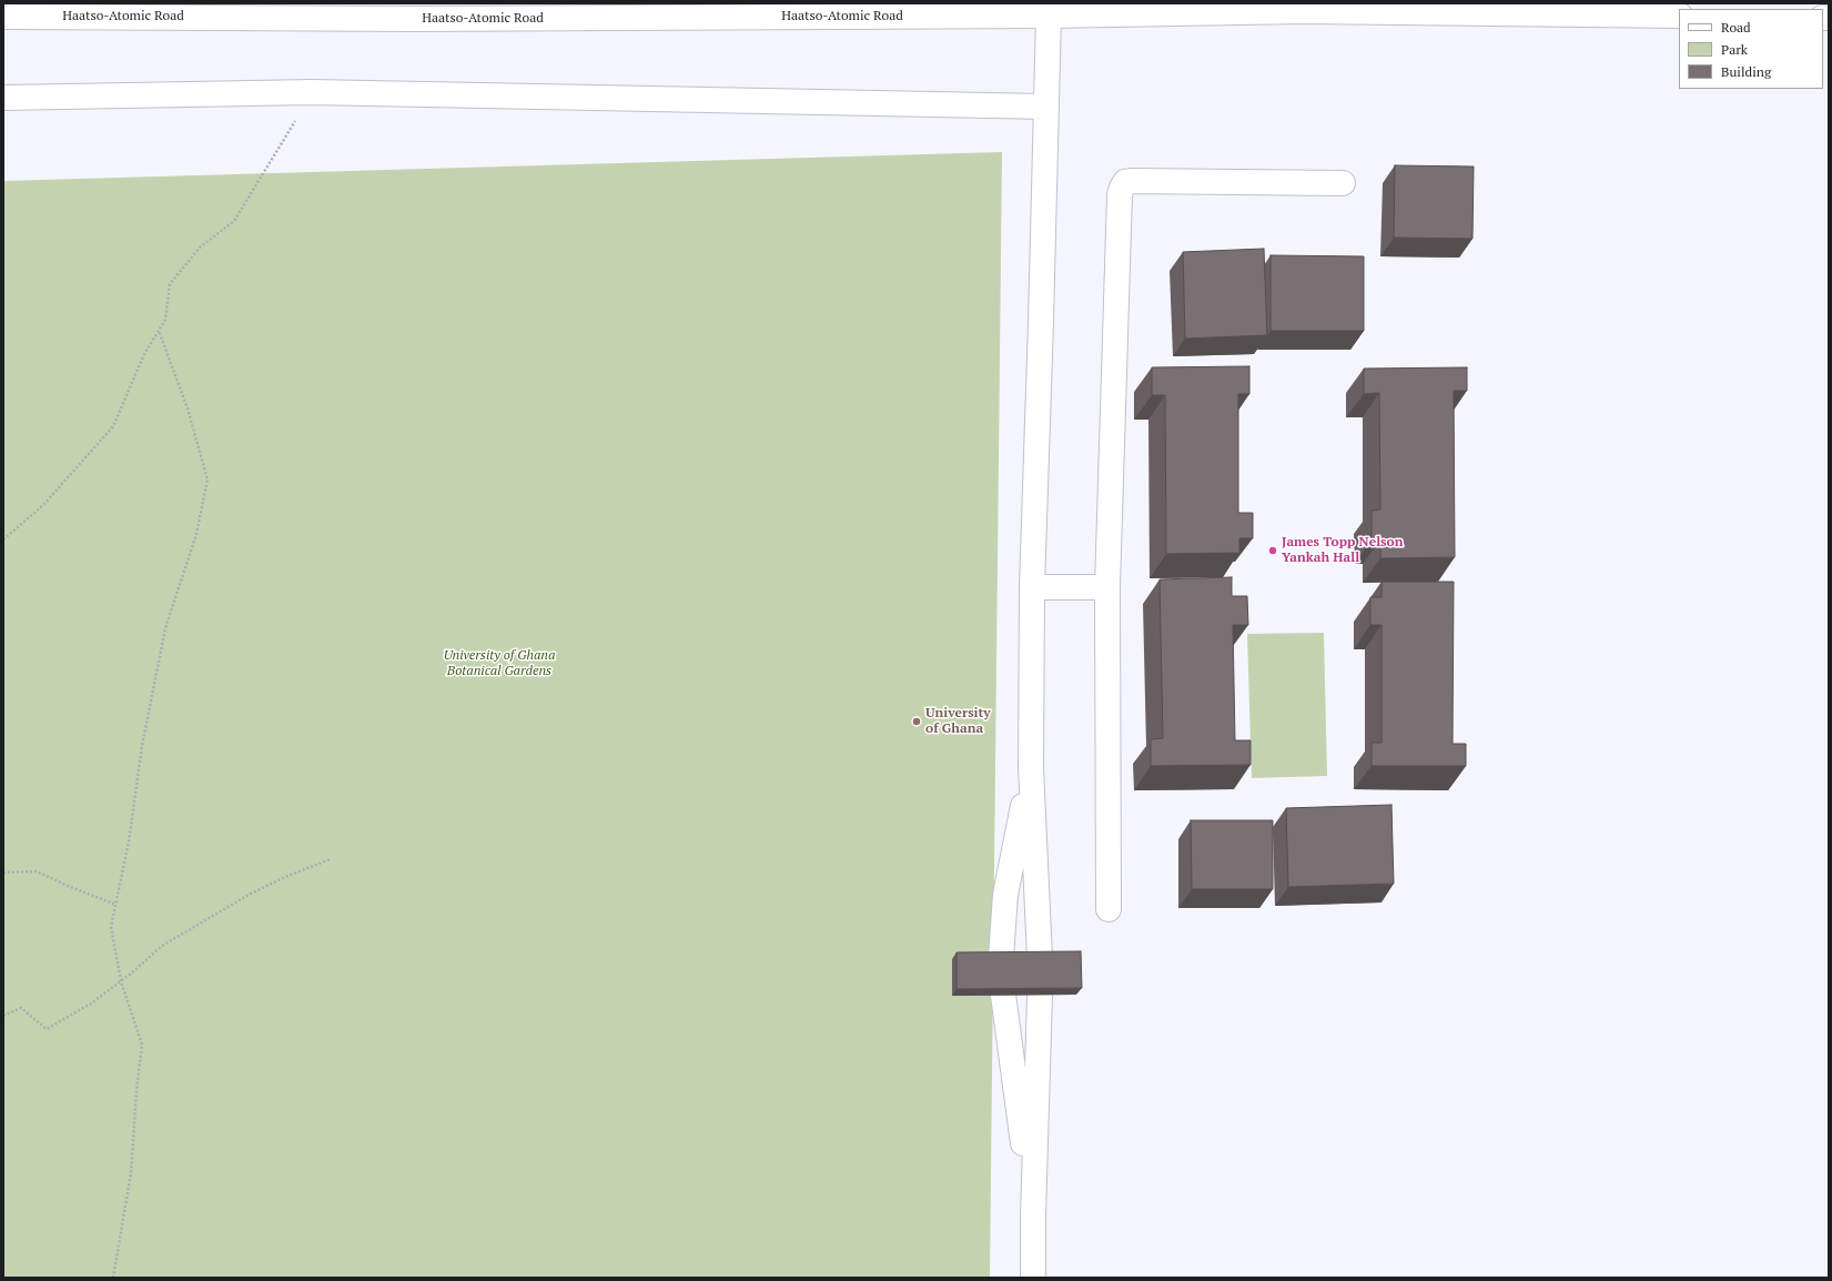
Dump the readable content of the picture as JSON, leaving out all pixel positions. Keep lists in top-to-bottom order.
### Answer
{
  "streets": {
    "main road": ["Haatso-Atomic Road"]
  },
  "parks": ["University of Ghana Botanical Gardens"],
  "places": ["James Topp Nelson Yankah Hall", "University of Ghana"],
  "legend": ["Road", "Park", "Building"]
}
